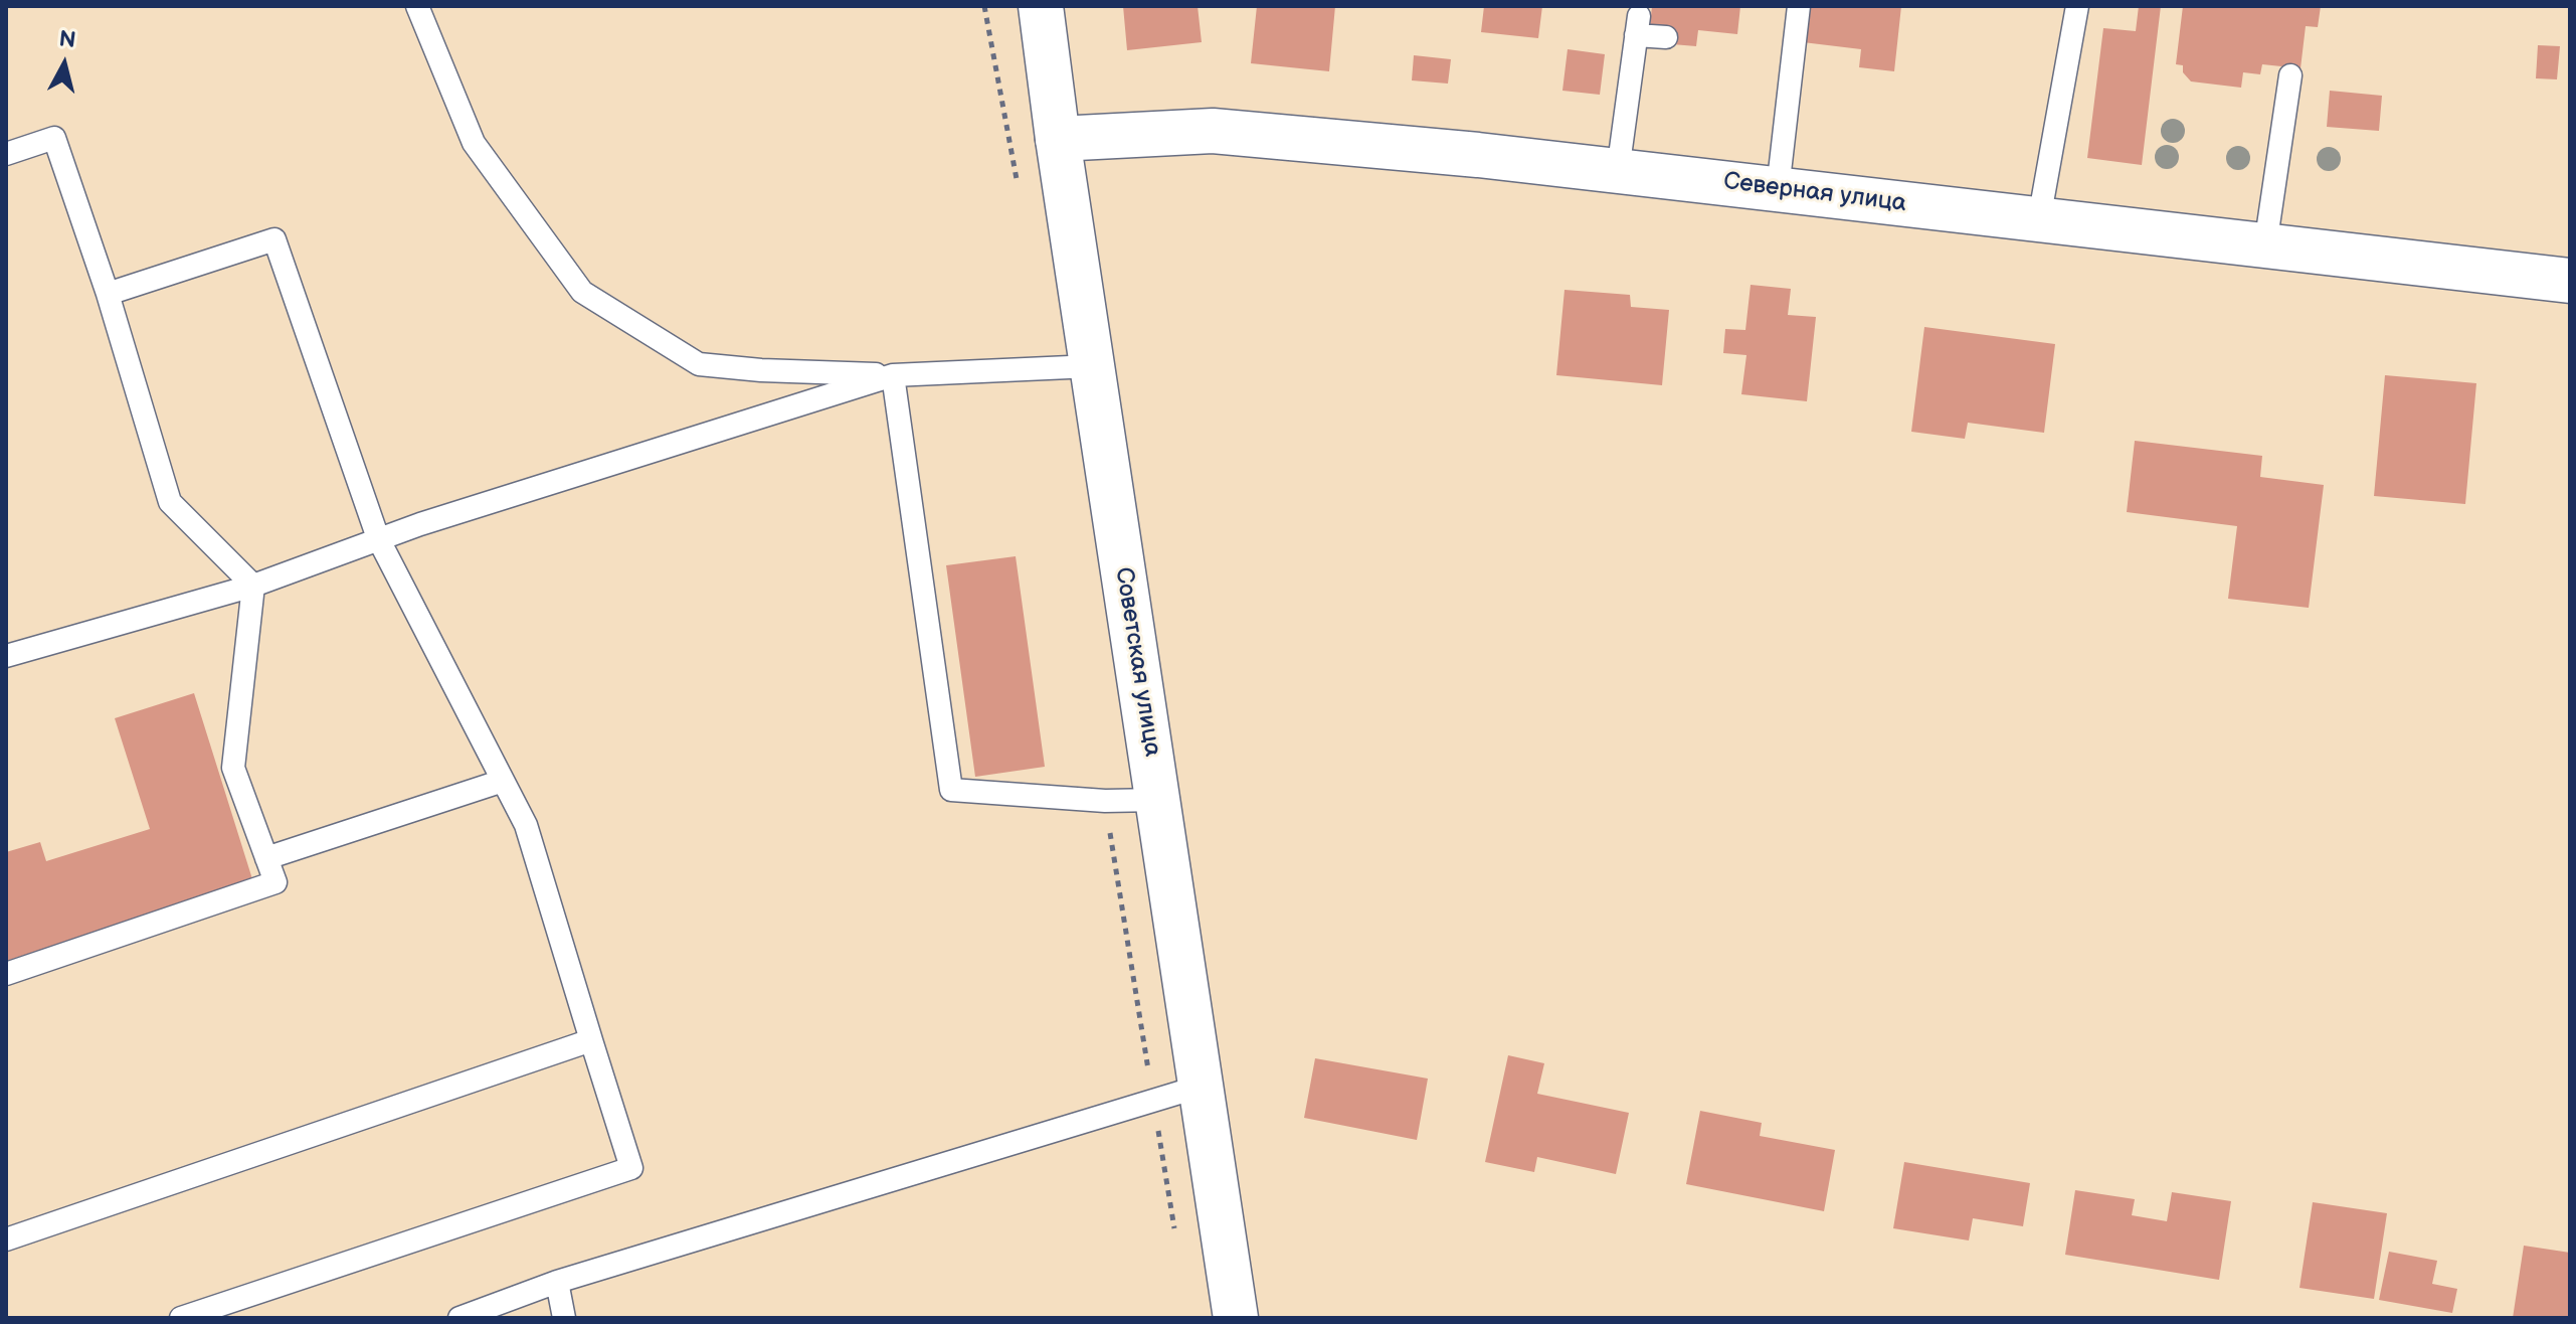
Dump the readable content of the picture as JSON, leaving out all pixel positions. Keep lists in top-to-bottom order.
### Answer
{
  "streets": {
    "street": ["Северная улица", "Советская улица"]
  },
  "crossings": [
    ["Северная улица", "Советская улица"]
  ],
  "north": "top"
}
